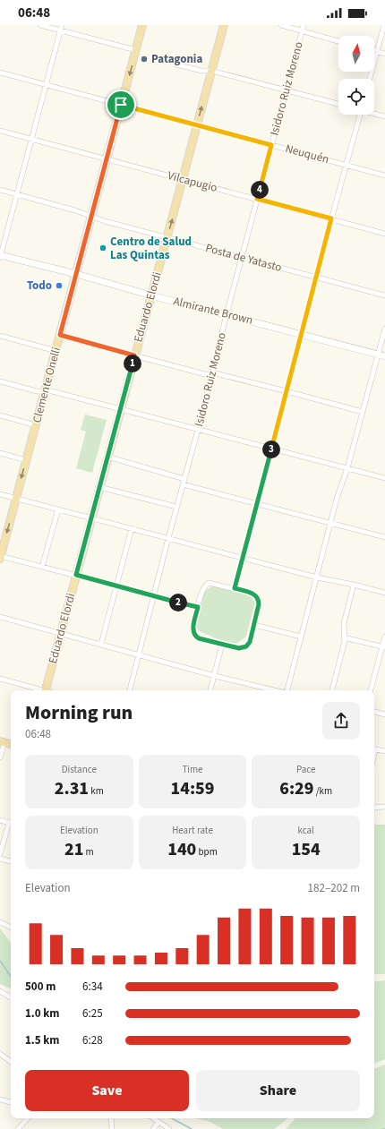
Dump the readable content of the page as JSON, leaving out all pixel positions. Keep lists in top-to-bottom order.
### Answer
{
  "streets": {
    "main road": ["Eduardo Elordi", "Clemente Onelli"],
    "street": [
      "Isidoro Ruiz Moreno",
      "Neuquén",
      "Vilcapugio",
      "Posta de Yatasto",
      "Almirante Brown"
    ]
  },
  "crossings": [
    ["Isidoro Ruiz Moreno", "Neuquén"],
    ["Isidoro Ruiz Moreno", "Vilcapugio"],
    ["Isidoro Ruiz Moreno", "Posta de Yatasto"],
    ["Isidoro Ruiz Moreno", "Almirante Brown"],
    ["Neuquén", "Eduardo Elordi"],
    ["Neuquén", "Clemente Onelli"],
    ["Vilcapugio", "Eduardo Elordi"],
    ["Vilcapugio", "Clemente Onelli"],
    ["Posta de Yatasto", "Eduardo Elordi"],
    ["Posta de Yatasto", "Clemente Onelli"],
    ["Eduardo Elordi", "Almirante Brown"],
    ["Almirante Brown", "Clemente Onelli"]
  ],
  "places": ["Patagonia", "Centro de Salud Las Quintas", "Todo"],
  "north": "top",
  "page": {
    "status": "06:48",
    "pins": [
      "4",
      "1",
      "3",
      "2"
    ],
    "heading": ["Morning run", "06:48"],
    "stats": [
      ["Distance", "2.31 km"],
      ["Time", "14:59"],
      ["Pace", "6:29 /km"],
      ["Elevation", "21 m"],
      ["Heart rate", "140 bpm"],
      ["kcal", "154"]
    ],
    "chart": ["Elevation", "182–202 m"],
    "list": [
      {
        "name": "500 m",
        "note": "6:34"
      },
      {
        "name": "1.0 km",
        "note": "6:25"
      },
      {
        "name": "1.5 km",
        "note": "6:28"
      }
    ],
    "buttons": ["Save", "Share"]
  }
}
